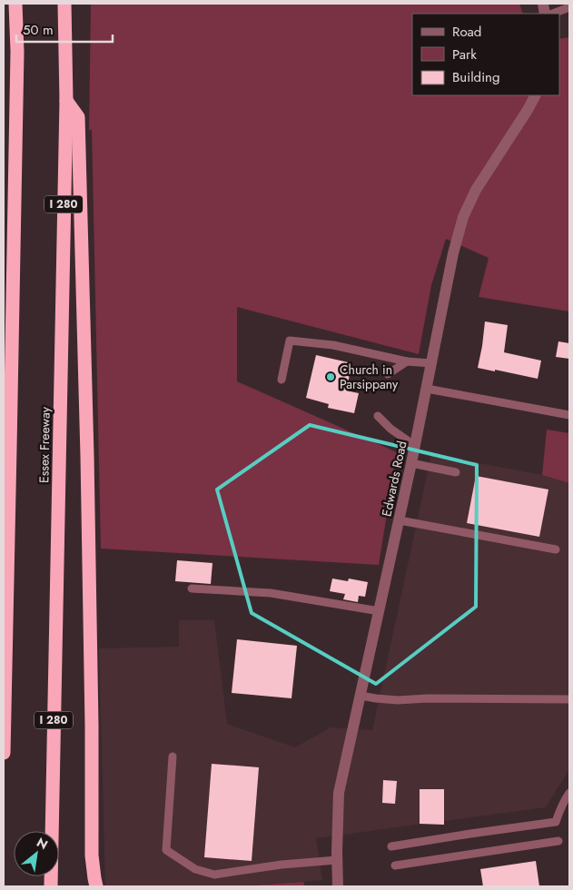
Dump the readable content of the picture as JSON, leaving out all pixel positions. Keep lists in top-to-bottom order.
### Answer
{
  "streets": {
    "highway": ["I 280", "Essex Freeway"],
    "street": ["Edwards Road"]
  },
  "places": ["Church in Parsippany"],
  "legend": ["Road", "Park", "Building"],
  "scale_bar": "50 m",
  "north": "top right"
}
